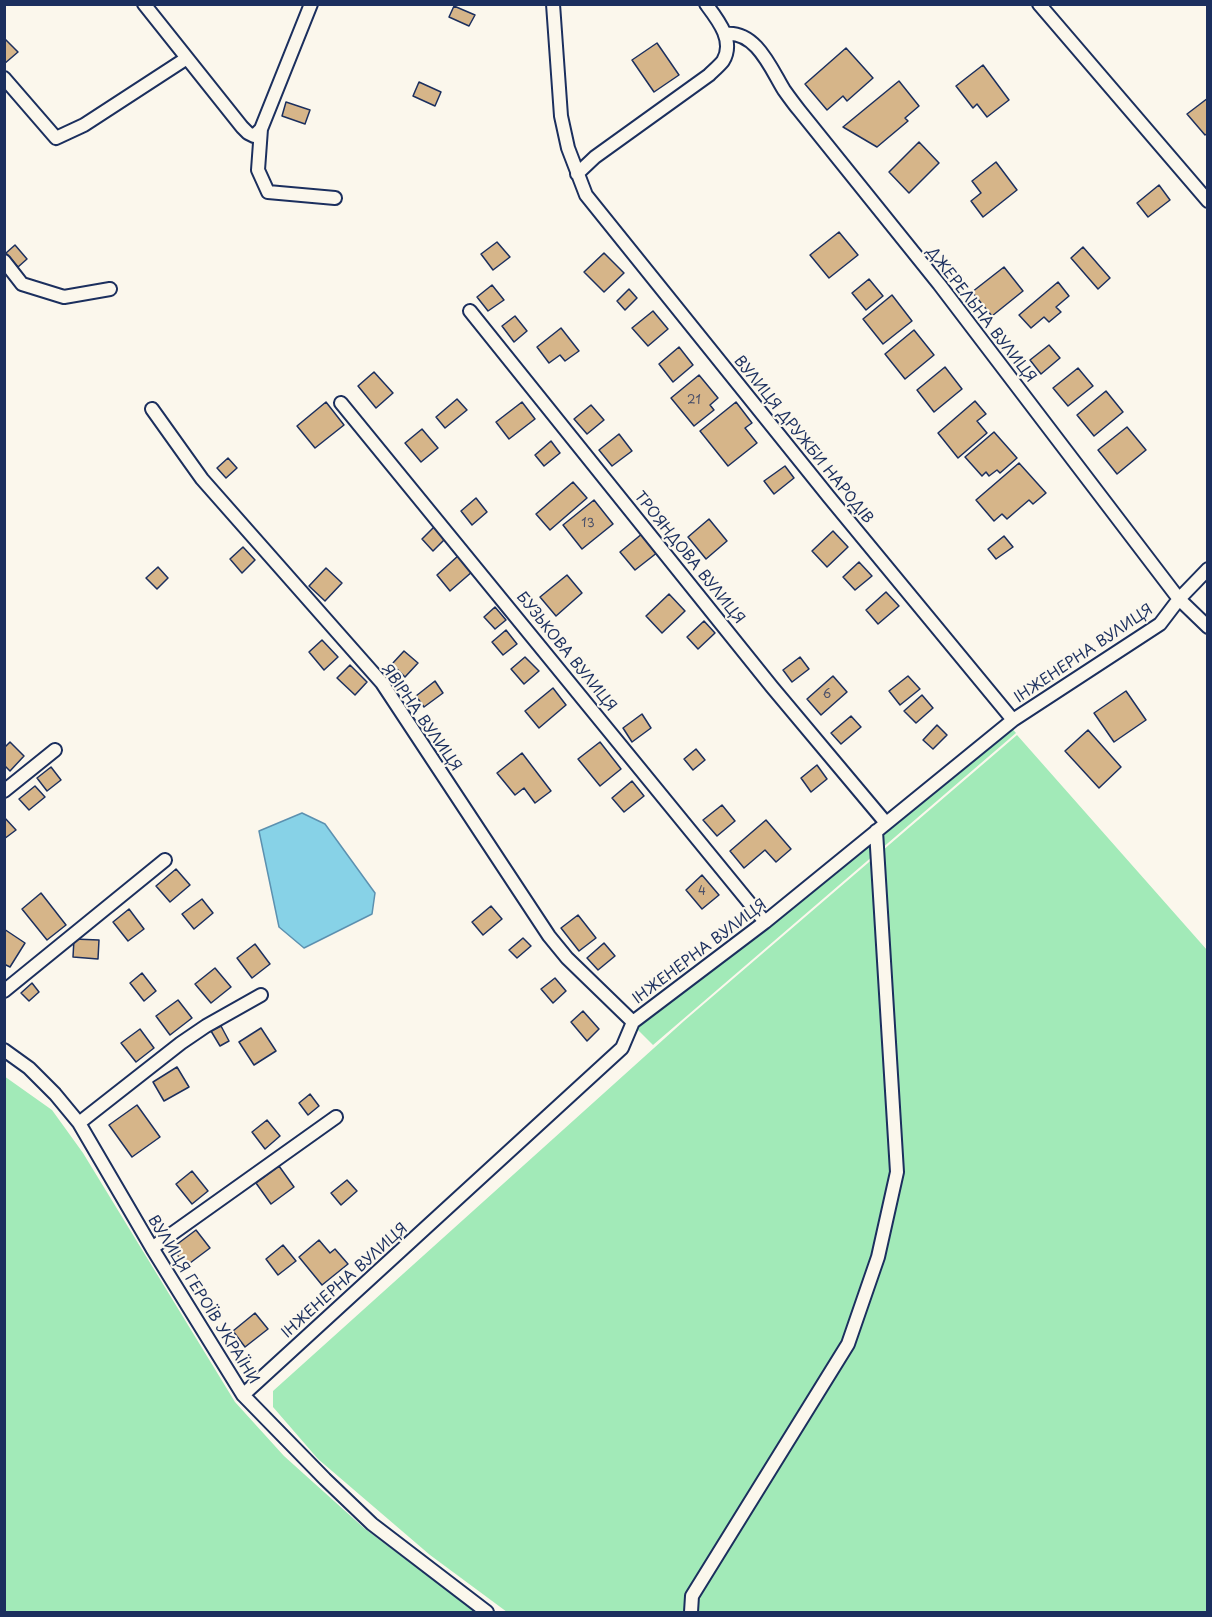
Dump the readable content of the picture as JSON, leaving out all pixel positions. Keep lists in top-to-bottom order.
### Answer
{
  "streets": {
    "street": [
      "ДЖЕРЕЛЬНА ВУЛИЦЯ",
      "ВУЛИЦЯ ДРУЖБИ НАРОДІВ",
      "ТРОЯНДОВА ВУЛИЦЯ",
      "БУЗЬКОВА ВУЛИЦЯ",
      "ІНЖЕНЕРНА ВУЛИЦЯ",
      "ЯВІРНА ВУЛИЦЯ",
      "ВУЛИЦЯ ГЕРОЇВ УКРАЇНИ"
    ]
  },
  "crossings": [
    ["ДЖЕРЕЛЬНА ВУЛИЦЯ", "ІНЖЕНЕРНА ВУЛИЦЯ"],
    ["ВУЛИЦЯ ДРУЖБИ НАРОДІВ", "ІНЖЕНЕРНА ВУЛИЦЯ"],
    ["ТРОЯНДОВА ВУЛИЦЯ", "ІНЖЕНЕРНА ВУЛИЦЯ"],
    ["БУЗЬКОВА ВУЛИЦЯ", "ІНЖЕНЕРНА ВУЛИЦЯ"],
    ["ІНЖЕНЕРНА ВУЛИЦЯ", "ЯВІРНА ВУЛИЦЯ"],
    ["ІНЖЕНЕРНА ВУЛИЦЯ", "ВУЛИЦЯ ГЕРОЇВ УКРАЇНИ"]
  ],
  "house_numbers": [
    "21",
    "13",
    "6",
    "4"
  ]
}
